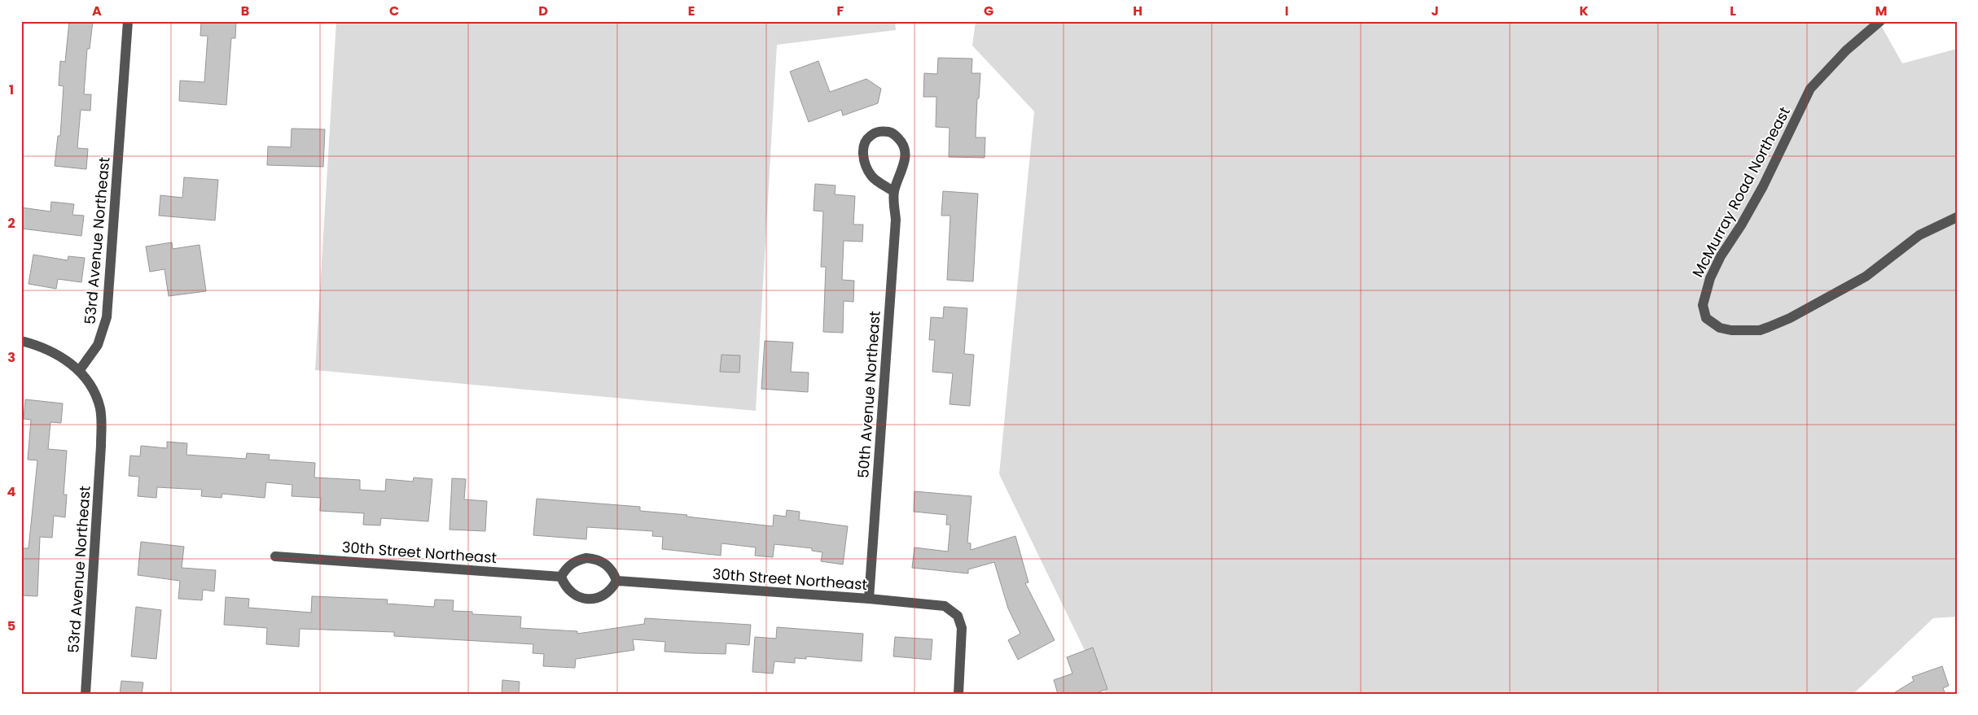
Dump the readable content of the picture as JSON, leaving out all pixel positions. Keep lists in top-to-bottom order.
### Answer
{
  "streets": {
    "street": [
      "McMurray Road Northeast",
      "53rd Avenue Northeast",
      "50th Avenue Northeast",
      "30th Street Northeast"
    ]
  },
  "crossings": [
    ["50th Avenue Northeast", "30th Street Northeast"]
  ],
  "grid": {
    "columns": [
      "A",
      "B",
      "C",
      "D",
      "E",
      "F",
      "G",
      "H",
      "I",
      "J",
      "K",
      "L",
      "M"
    ],
    "rows": [
      "1",
      "2",
      "3",
      "4",
      "5"
    ]
  }
}
